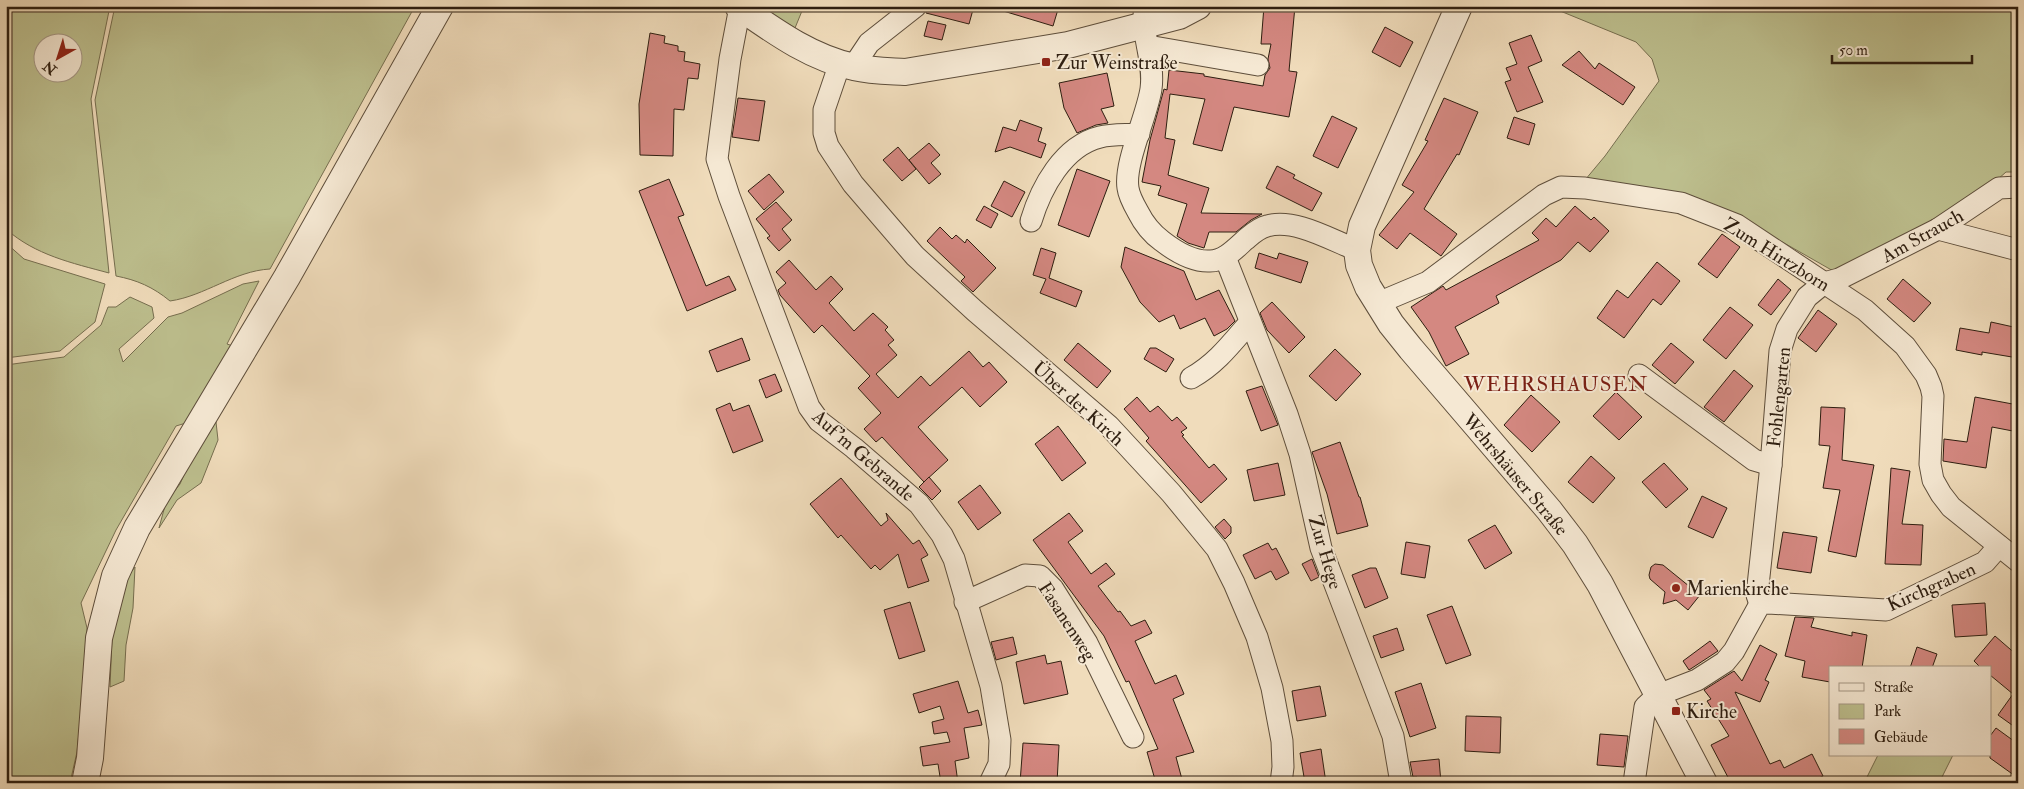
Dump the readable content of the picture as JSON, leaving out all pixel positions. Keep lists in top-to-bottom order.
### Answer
{
  "streets": {
    "street": [
      "Am Strauch",
      "Zum Hirtzborn",
      "Fohlengarten",
      "Über der Kirch",
      "Auf'm Gebrande",
      "Wehrshäuser Straße",
      "Zur Hege",
      "Kirchgraben",
      "Fasanenweg"
    ]
  },
  "crossings": [
    ["Am Strauch", "Zum Hirtzborn"],
    ["Am Strauch", "Fohlengarten"],
    ["Zum Hirtzborn", "Fohlengarten"],
    ["Zum Hirtzborn", "Wehrshäuser Straße"],
    ["Zum Hirtzborn", "Kirchgraben"],
    ["Fohlengarten", "Kirchgraben"],
    ["Auf'm Gebrande", "Fasanenweg"]
  ],
  "districts": ["WEHRSHAUSEN"],
  "places": {
    "transit": ["Zur Weinstraße", "Kirche"],
    "other": ["Marienkirche"]
  },
  "legend": ["Straße", "Park", "Gebäude"],
  "scale_bar": "50 m",
  "north": "bottom left"
}
